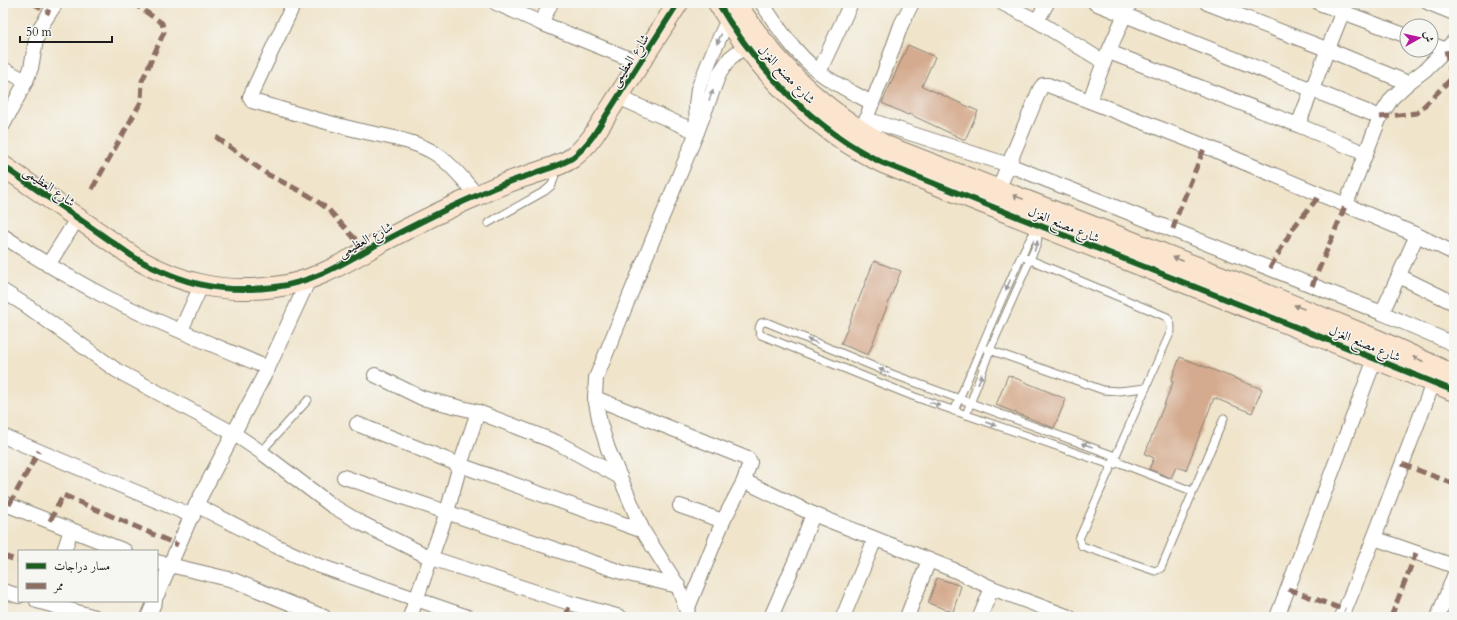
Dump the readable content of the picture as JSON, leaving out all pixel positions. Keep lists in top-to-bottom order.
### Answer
{
  "streets": {
    "street": ["شارع العظيمى", "شارع مصنع الغزل"]
  },
  "legend": ["مسار دراجات", "ممر"],
  "scale_bar": "50 m",
  "north": "right"
}
